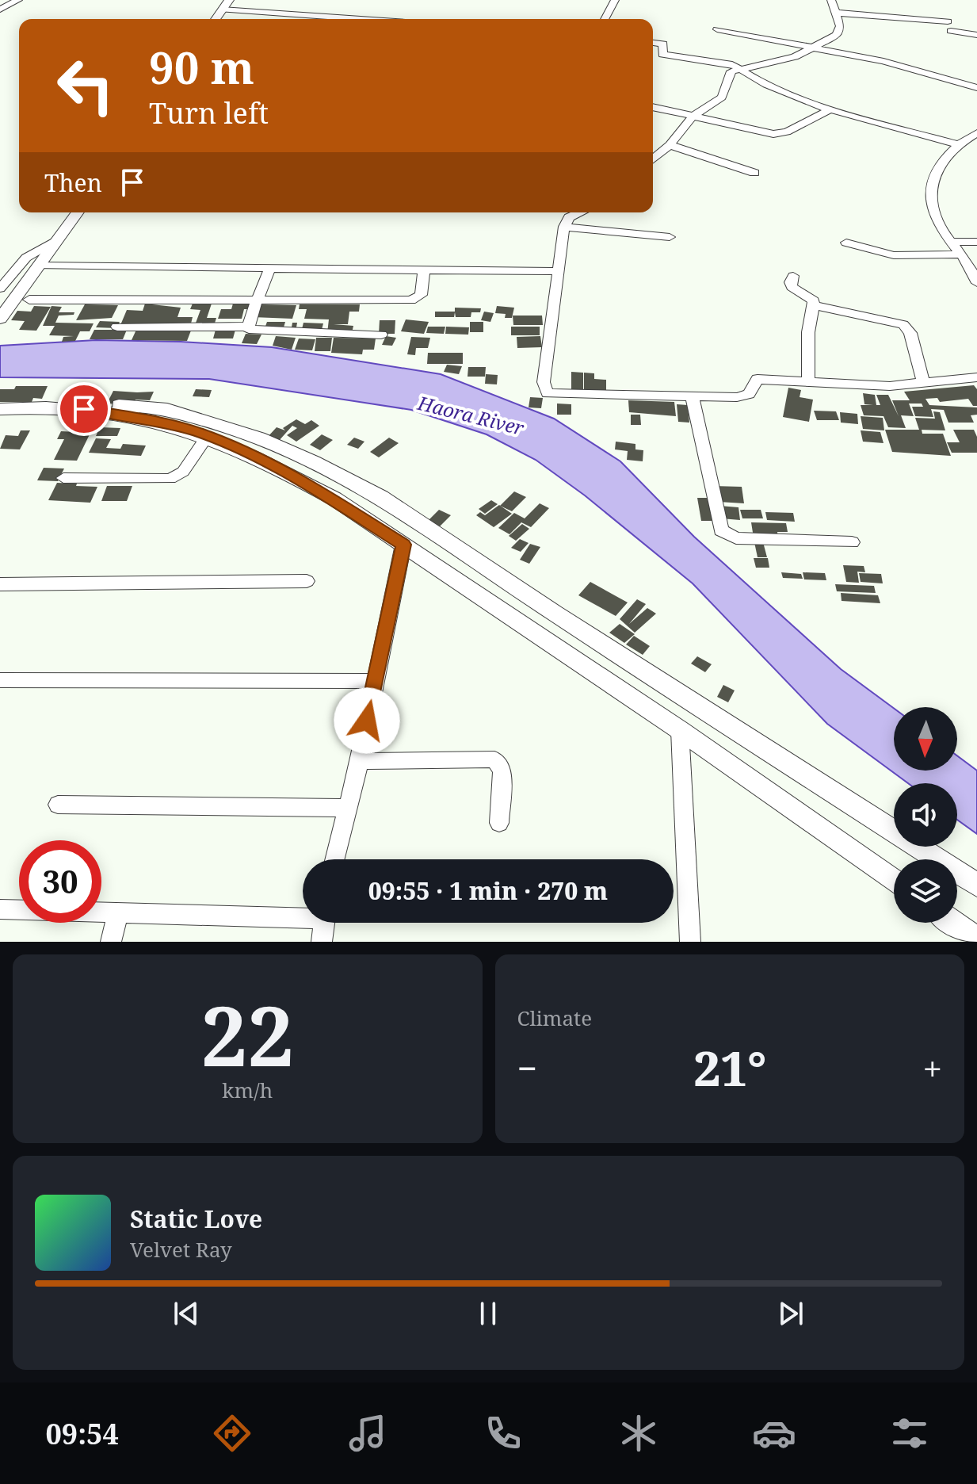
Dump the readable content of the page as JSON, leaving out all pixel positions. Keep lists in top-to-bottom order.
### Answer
{
  "water": ["Haora River"],
  "north": "bottom",
  "page": {
    "turn": ["90 m", "Turn left"],
    "then": "Then",
    "limit": "30",
    "trip": "09:55 · 1 min · 270 m",
    "tile": [
      ["22", "km/h"],
      "Climate"
    ],
    "heat": ["−", "21°", "+"],
    "song": ["Static Love", "Velvet Ray"],
    "tabs": "09:54"
  }
}
